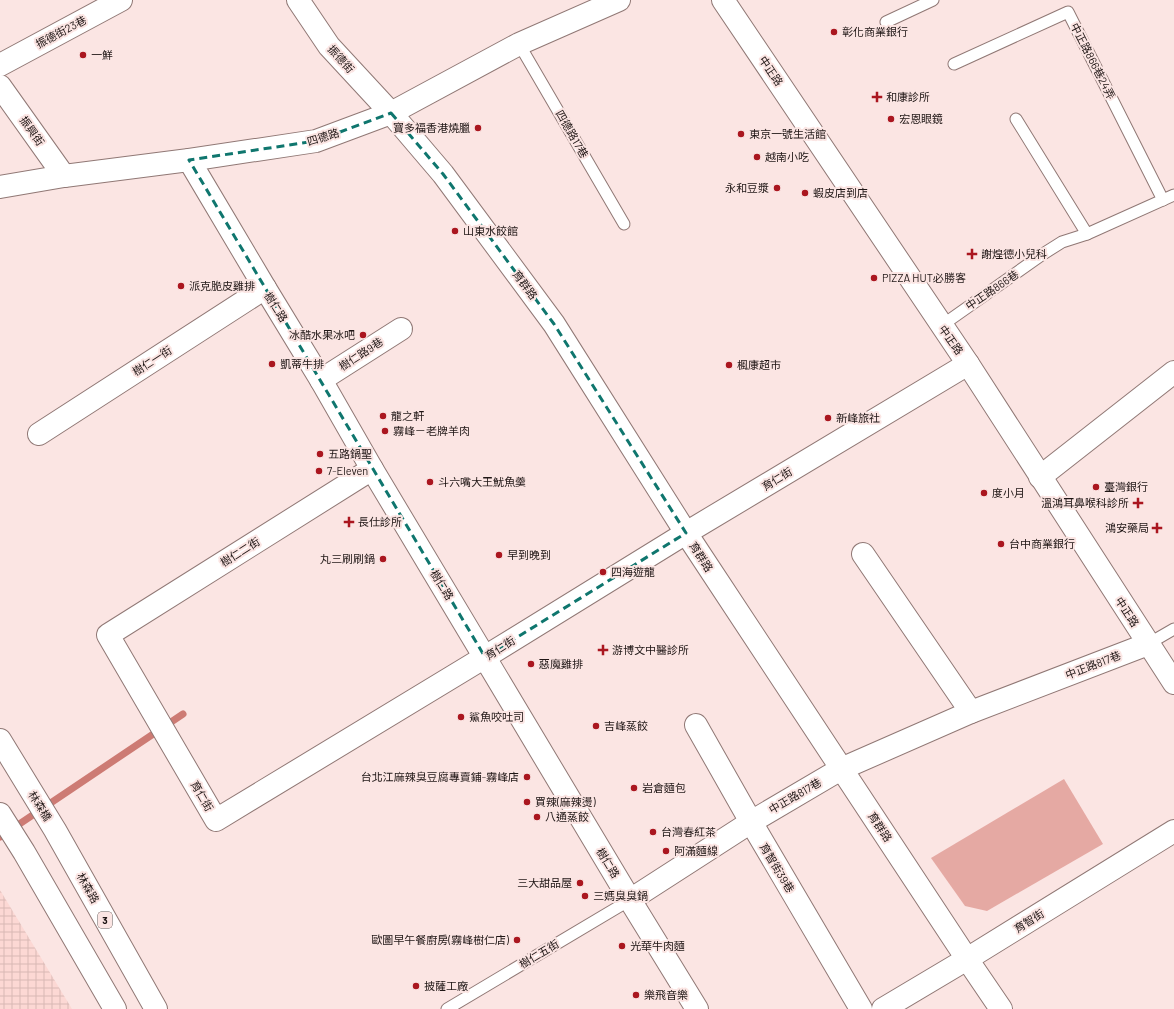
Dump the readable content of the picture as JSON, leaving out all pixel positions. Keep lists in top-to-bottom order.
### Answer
{
  "streets": {
    "street": [
      "振德街23巷",
      "振德街",
      "中正路",
      "振興街",
      "四德路",
      "育群路",
      "樹仁路",
      "樹仁路9巷",
      "樹仁一街",
      "育仁街",
      "樹仁二街",
      "中正路817巷",
      "林森橋",
      "育智街39巷",
      "林森路",
      "3",
      "育智街"
    ],
    "lane": [
      "中正路866巷24弄",
      "四德路17巷",
      "中正路866巷",
      "樹仁五街"
    ]
  },
  "crossings": [
    ["振德街", "四德路"],
    ["振德街", "育群路"],
    ["中正路866巷24弄", "中正路866巷"],
    ["中正路", "中正路866巷"],
    ["中正路", "育仁街"],
    ["中正路", "中正路817巷"],
    ["振興街", "四德路"],
    ["四德路17巷", "四德路"],
    ["四德路", "育群路"],
    ["四德路", "樹仁路"],
    ["育群路", "育仁街"],
    ["育群路", "中正路817巷"],
    ["育群路", "育智街"],
    ["樹仁路", "樹仁路9巷"],
    ["樹仁路", "樹仁一街"],
    ["樹仁路", "育仁街"],
    ["樹仁路", "樹仁二街"],
    ["樹仁路", "中正路817巷"],
    ["樹仁路", "樹仁五街"],
    ["育仁街", "樹仁二街"],
    ["中正路817巷", "育智街39巷"],
    ["中正路817巷", "樹仁五街"],
    ["林森橋", "林森路"]
  ],
  "places": {
    "other": [
      "彰化商業銀行",
      "一鮮",
      "宏恩眼鏡",
      "寶多福香港燒臘",
      "東京一號生活館",
      "越南小吃",
      "永和豆漿",
      "蝦皮店到店",
      "山東水餃館",
      "PIZZA HUT必勝客",
      "派克脆皮雞排",
      "冰酷水果冰吧",
      "凱蒂牛排",
      "楓康超市",
      "龍之軒",
      "新峰旅社",
      "霧峰－老牌羊肉",
      "五路鍋聖",
      "7-Eleven",
      "斗六嘴大王魷魚羹",
      "臺灣銀行",
      "度小月",
      "台中商業銀行",
      "早到晚到",
      "丸三刷刷鍋",
      "四海遊龍",
      "惡魔雞排",
      "鯊魚咬吐司",
      "吉峰蒸餃",
      "台北江麻辣臭豆腐專賣鋪-霧峰店",
      "岩倉麵包",
      "買辣(麻辣燙)",
      "八通蒸餃",
      "台灣春紅茶",
      "阿滿麵線",
      "三大甜品屋",
      "三媽臭臭鍋",
      "歐圖早午餐廚房(霧峰樹仁店)",
      "光華牛肉麵",
      "披薩工廠",
      "樂飛音樂"
    ],
    "health": [
      "和康診所",
      "謝煌德小兒科",
      "溫鴻耳鼻喉科診所",
      "長仕診所",
      "鴻安藥局",
      "游博文中醫診所"
    ]
  }
}
